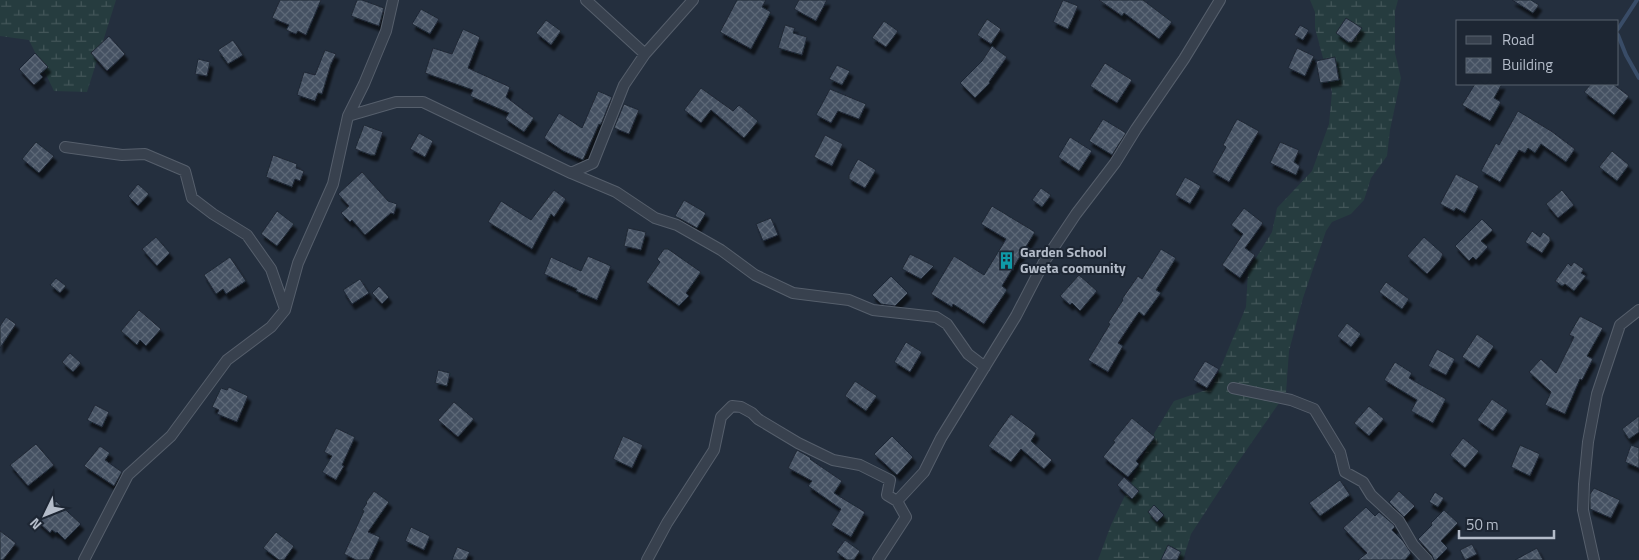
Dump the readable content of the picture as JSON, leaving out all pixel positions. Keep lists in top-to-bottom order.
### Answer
{
  "places": {
    "building": ["Garden School Gweta coomunity"]
  },
  "legend": ["Road", "Building"],
  "scale_bar": "50 m",
  "north": "bottom left"
}
